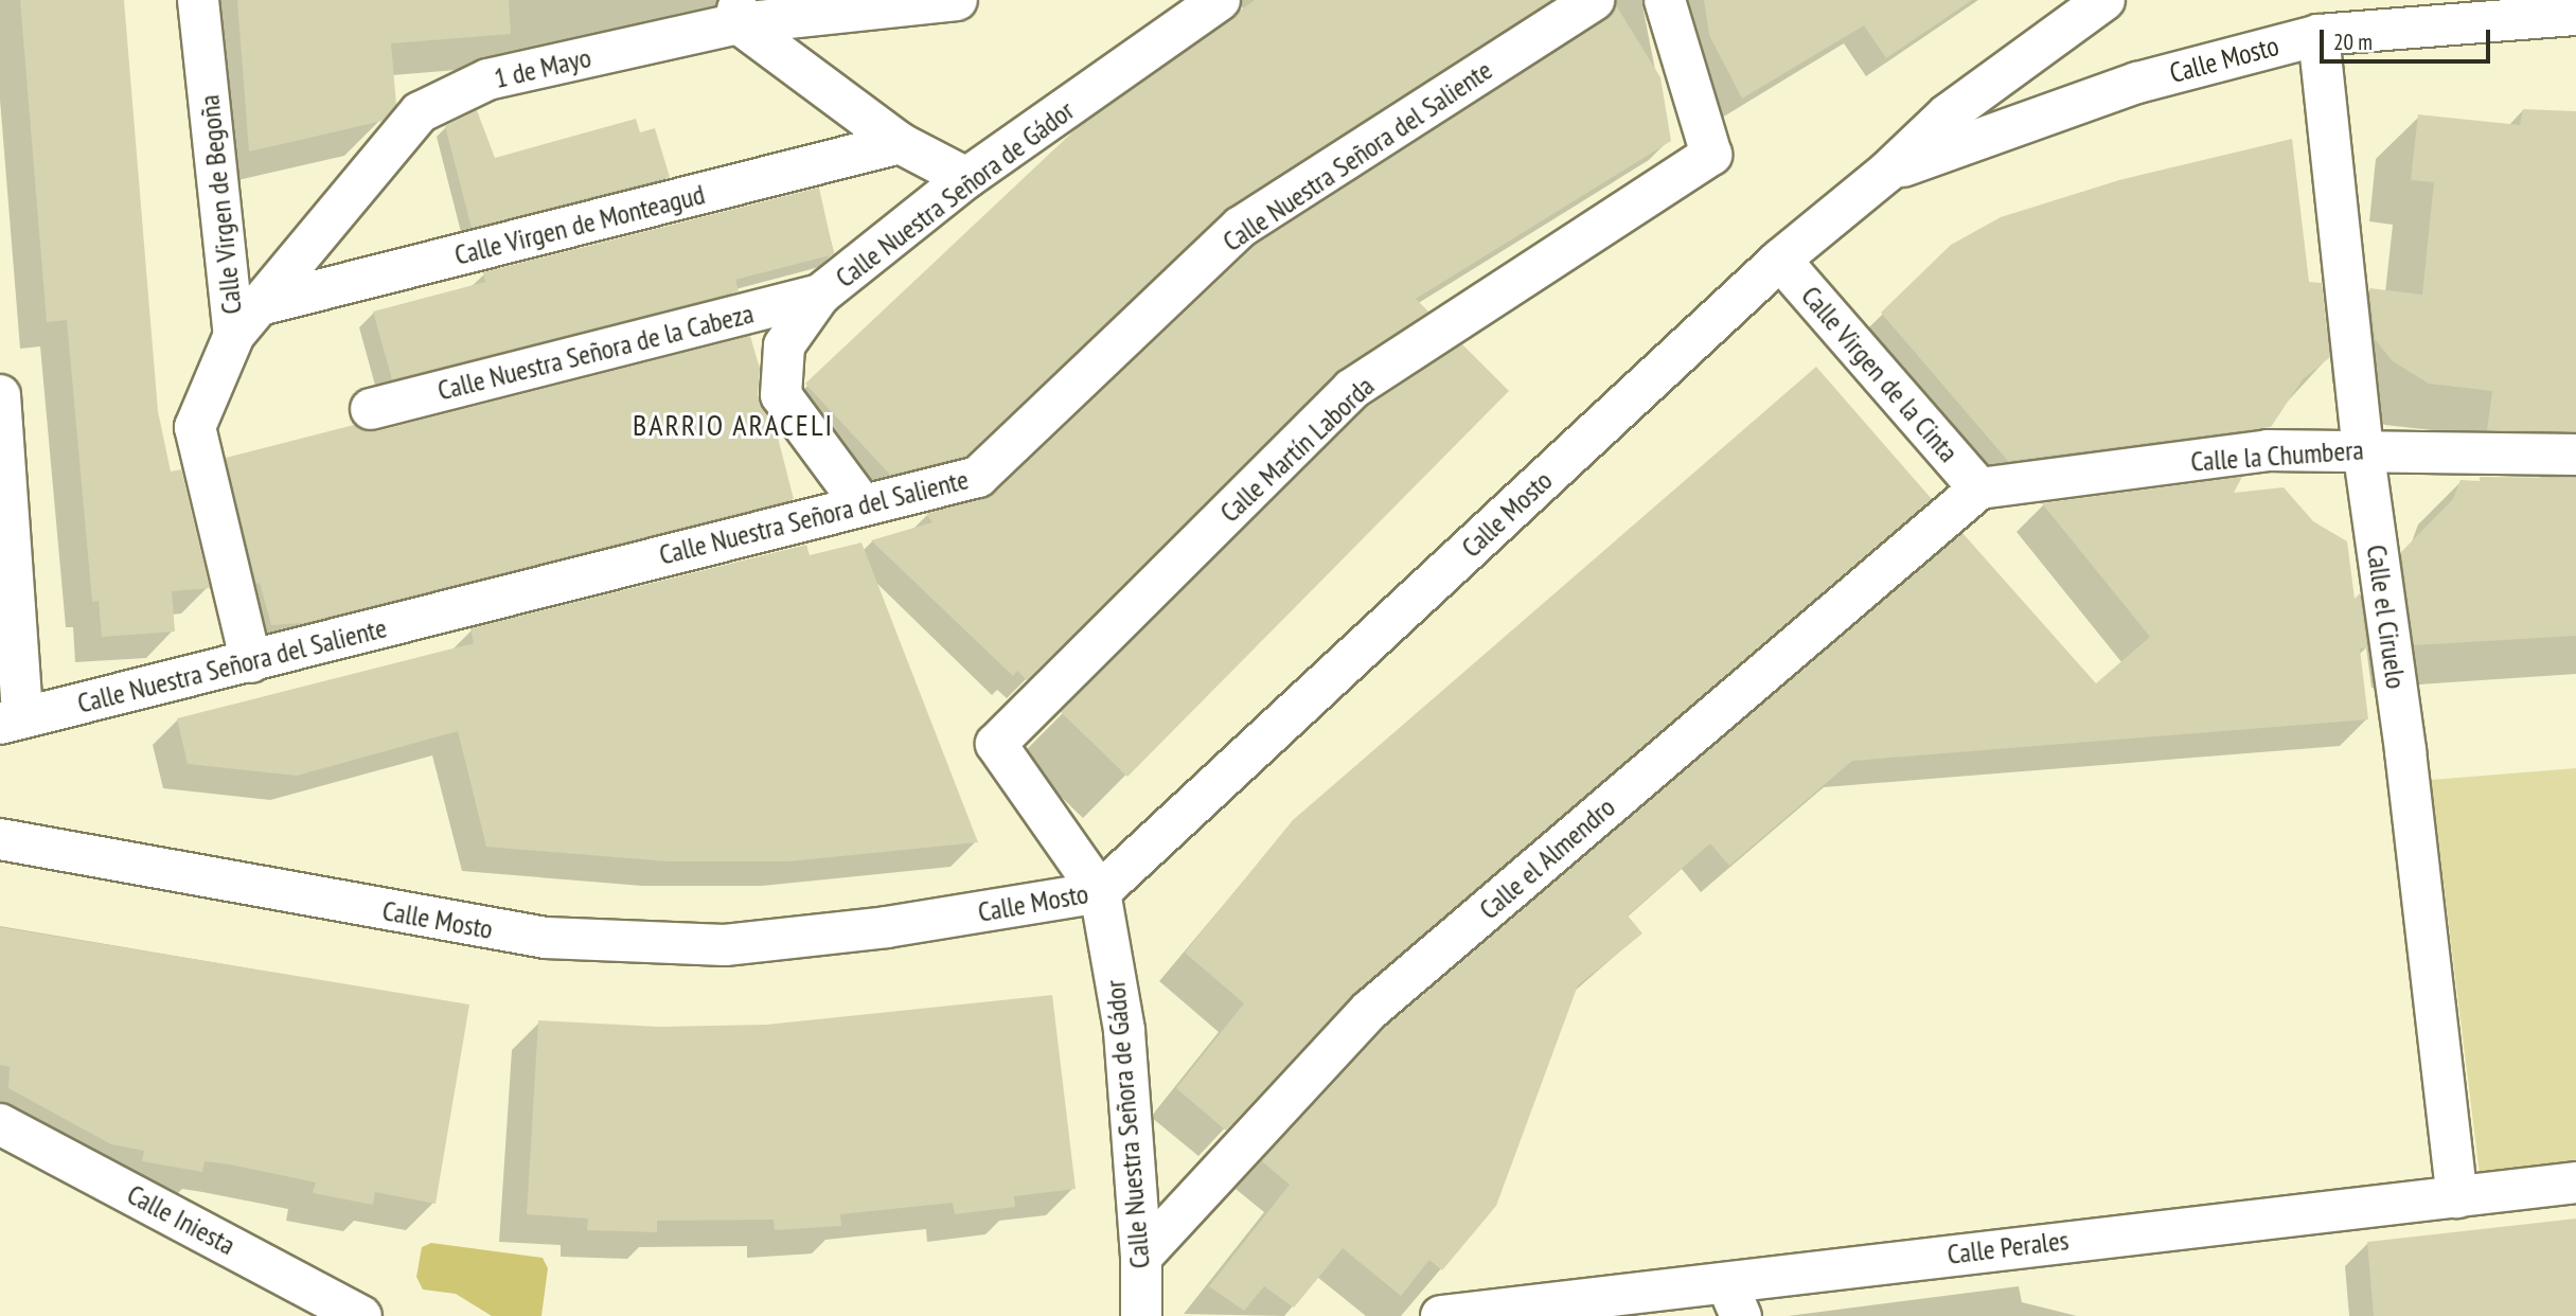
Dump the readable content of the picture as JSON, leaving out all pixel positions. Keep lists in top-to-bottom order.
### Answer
{
  "streets": {
    "street": [
      "Calle Mosto",
      "1 de Mayo",
      "Calle Nuestra Señora del Saliente",
      "Calle Nuestra Señora de Gádor",
      "Calle Virgen de Begoña",
      "Calle Virgen de Monteagud",
      "Calle Nuestra Señora de la Cabeza",
      "Calle Virgen de la Cinta",
      "Calle Martín Laborda",
      "Calle la Chumbera",
      "Calle el Ciruelo",
      "Calle el Almendro",
      "Calle Iniesta",
      "Calle Perales"
    ]
  },
  "crossings": [
    ["Calle Mosto", "Calle Nuestra Señora de Gádor"],
    ["Calle Mosto", "Calle Virgen de la Cinta"],
    ["Calle Mosto", "Calle el Ciruelo"],
    ["1 de Mayo", "Calle Virgen de Begoña"],
    ["1 de Mayo", "Calle Virgen de Monteagud"],
    ["Calle Nuestra Señora del Saliente", "Calle Nuestra Señora de Gádor"],
    ["Calle Nuestra Señora del Saliente", "Calle Virgen de Begoña"],
    ["Calle Nuestra Señora de Gádor", "Calle Nuestra Señora de la Cabeza"],
    ["Calle Nuestra Señora de Gádor", "Calle Martín Laborda"],
    ["Calle Nuestra Señora de Gádor", "Calle el Almendro"],
    ["Calle Virgen de Begoña", "Calle Virgen de Monteagud"],
    ["Calle Virgen de la Cinta", "Calle la Chumbera"],
    ["Calle Virgen de la Cinta", "Calle el Almendro"],
    ["Calle la Chumbera", "Calle el Ciruelo"],
    ["Calle la Chumbera", "Calle el Almendro"],
    ["Calle el Ciruelo", "Calle Perales"]
  ],
  "districts": ["BARRIO ARACELI"],
  "scale_bar": "20 m"
}
